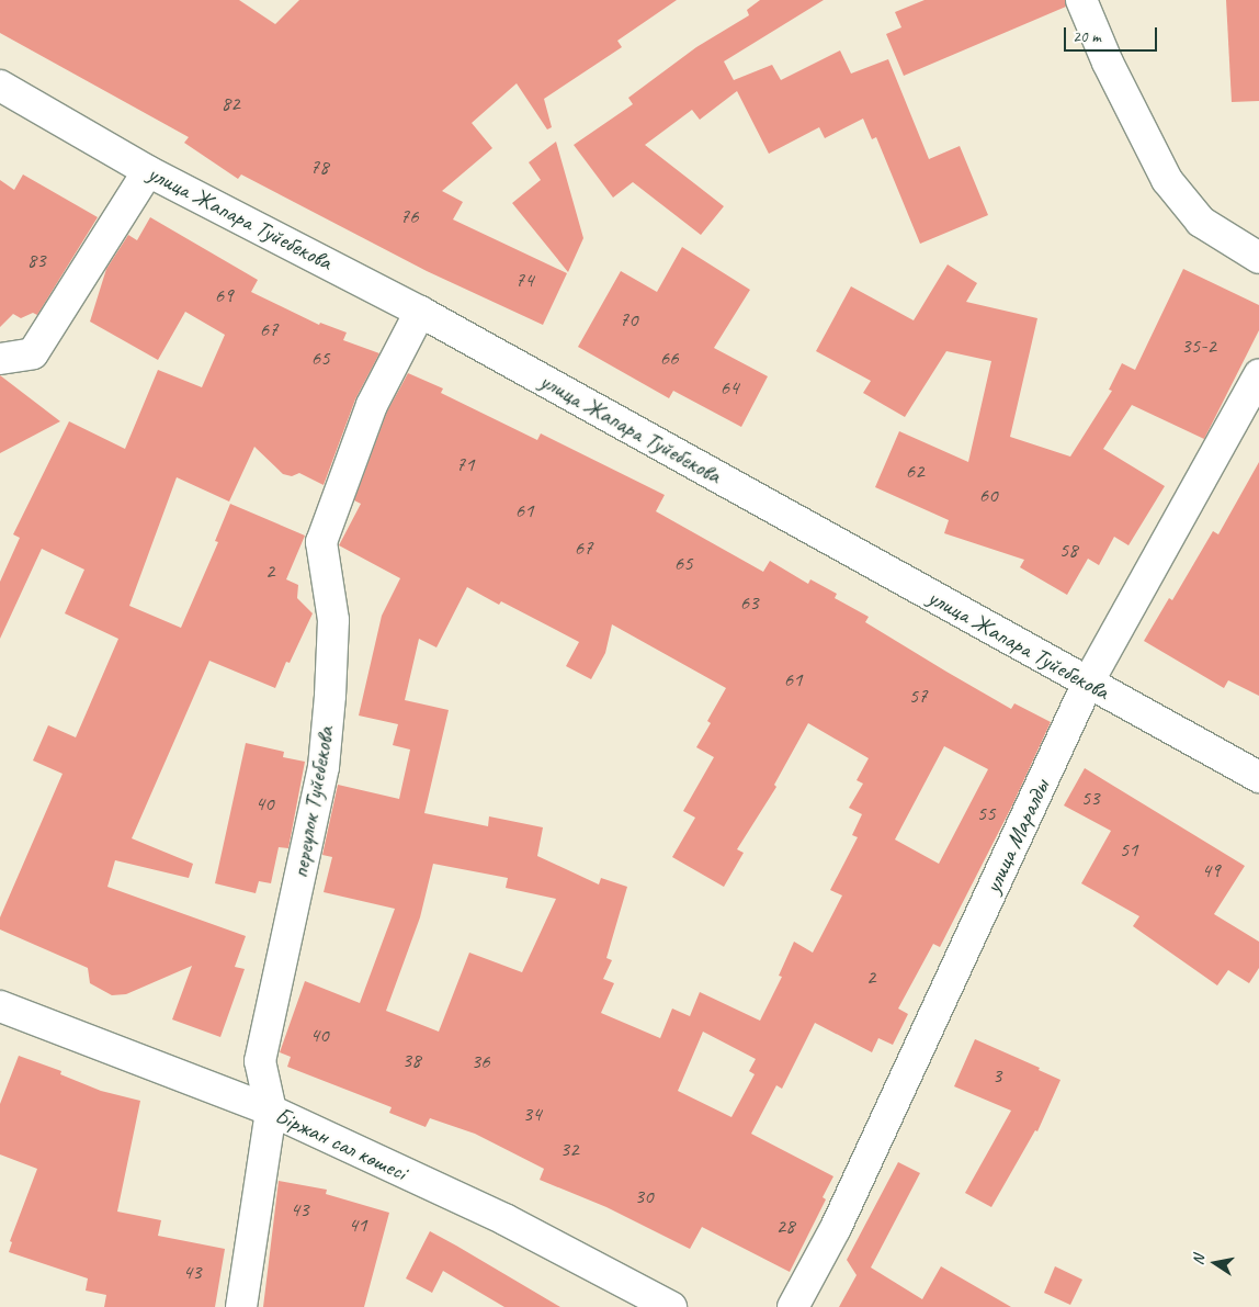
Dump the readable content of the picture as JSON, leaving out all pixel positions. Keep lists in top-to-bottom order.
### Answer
{
  "streets": {
    "street": [
      "улица Жапара Туйебекова",
      "переулок Туйебекова",
      "улица Маралды",
      "Біржан сал көшесі"
    ]
  },
  "crossings": [
    ["улица Жапара Туйебекова", "переулок Туйебекова"],
    ["улица Жапара Туйебекова", "улица Маралды"],
    ["переулок Туйебекова", "Біржан сал көшесі"]
  ],
  "house_numbers": [
    "82",
    "78",
    "76",
    "83",
    "74",
    "69",
    "70",
    "67",
    "35-2",
    "65",
    "66",
    "64",
    "71",
    "62",
    "60",
    "61",
    "67",
    "58",
    "65",
    "2",
    "63",
    "61",
    "57",
    "53",
    "40",
    "55",
    "51",
    "49",
    "2",
    "40",
    "38",
    "36",
    "3",
    "34",
    "32",
    "30",
    "43",
    "41",
    "28",
    "43"
  ],
  "scale_bar": "20 m",
  "north": "left"
}
